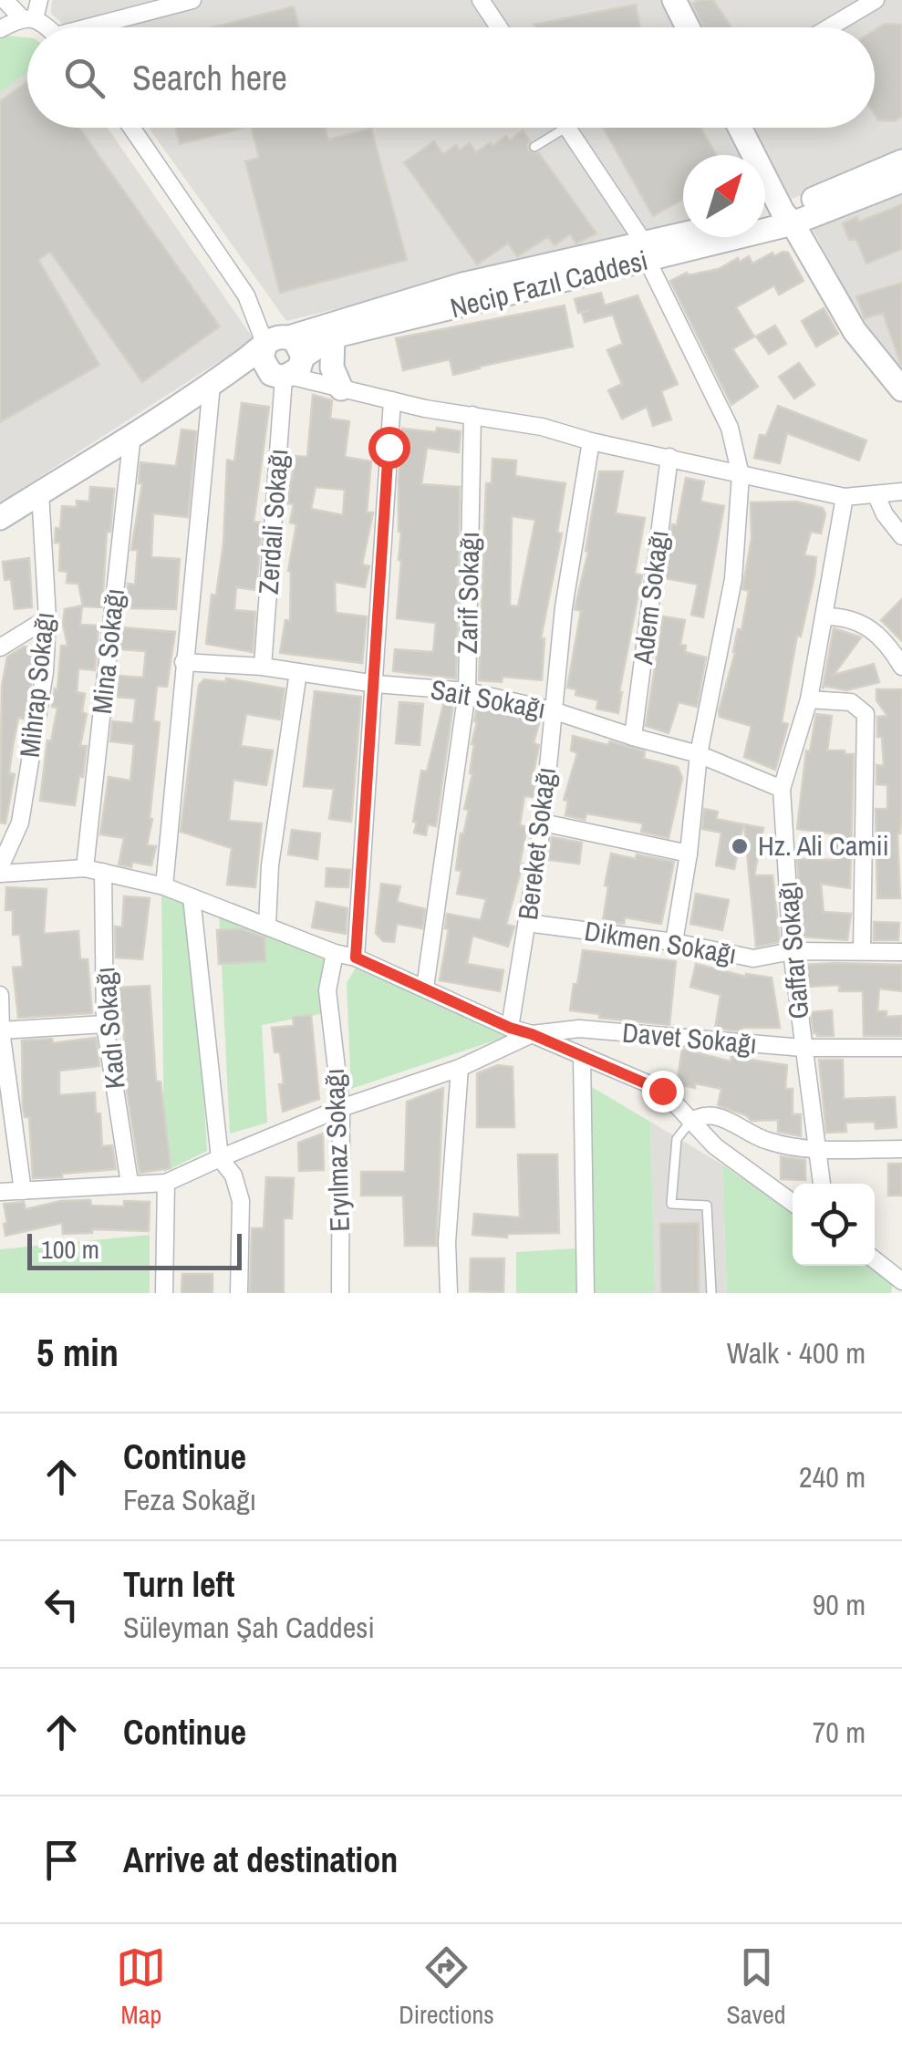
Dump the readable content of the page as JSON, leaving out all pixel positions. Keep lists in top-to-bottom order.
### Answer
{
  "streets": {
    "street": [
      "Necip Fazıl Caddesi",
      "Zerdali Sokağı",
      "Zarif Sokağı",
      "Adem Sokağı",
      "Mina Sokağı",
      "Mihrap Sokağı",
      "Sait Sokağı",
      "Bereket Sokağı",
      "Dikmen Sokağı",
      "Gaffar Sokağı",
      "Kadı Sokağı",
      "Davet Sokağı",
      "Eryılmaz Sokağı"
    ]
  },
  "crossings": [
    ["Necip Fazıl Caddesi", "Zerdali Sokağı"],
    ["Necip Fazıl Caddesi", "Mina Sokağı"],
    ["Necip Fazıl Caddesi", "Mihrap Sokağı"],
    ["Zerdali Sokağı", "Sait Sokağı"],
    ["Zarif Sokağı", "Sait Sokağı"],
    ["Adem Sokağı", "Sait Sokağı"],
    ["Sait Sokağı", "Bereket Sokağı"],
    ["Sait Sokağı", "Gaffar Sokağı"],
    ["Bereket Sokağı", "Dikmen Sokağı"],
    ["Dikmen Sokağı", "Gaffar Sokağı"],
    ["Gaffar Sokağı", "Davet Sokağı"]
  ],
  "places": ["Hz. Ali Camii"],
  "scale_bar": "100 m",
  "north": "top right",
  "page": {
    "search": "Search here",
    "scale": "100 m",
    "heading": ["5 min", "Walk · 400 m"],
    "list": [
      ["Continue", "Feza Sokağı", "240 m"],
      ["Turn left", "Süleyman Şah Caddesi", "90 m"],
      ["Continue", "70 m"],
      "Arrive at destination"
    ],
    "nav": ["Map", "Directions", "Saved"]
  }
}
